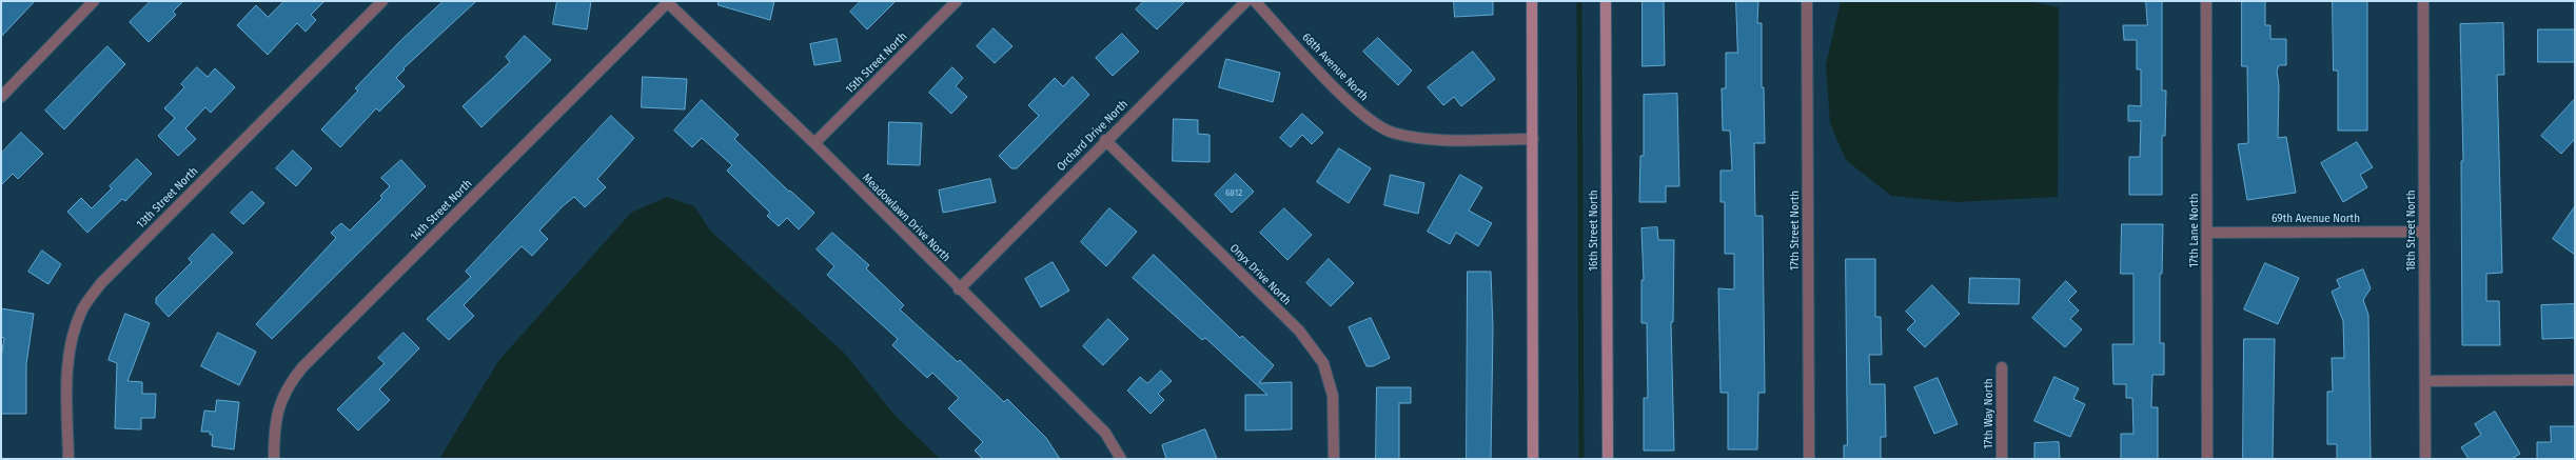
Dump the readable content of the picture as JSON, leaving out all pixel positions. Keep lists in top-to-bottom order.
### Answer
{
  "streets": {
    "street": [
      "15th Street North",
      "68th Avenue North",
      "Orchard Drive North",
      "13th Street North",
      "14th Street North",
      "Meadowlawn Drive North",
      "69th Avenue North",
      "16th Street North",
      "17th Street North",
      "17th Lane North",
      "18th Street North",
      "Onyx Drive North",
      "17th Way North"
    ]
  },
  "crossings": [
    ["15th Street North", "Meadowlawn Drive North"],
    ["Orchard Drive North", "Meadowlawn Drive North"],
    ["Orchard Drive North", "Onyx Drive North"],
    ["14th Street North", "Meadowlawn Drive North"],
    ["69th Avenue North", "17th Lane North"],
    ["69th Avenue North", "18th Street North"]
  ],
  "house_numbers": ["6812"]
}
